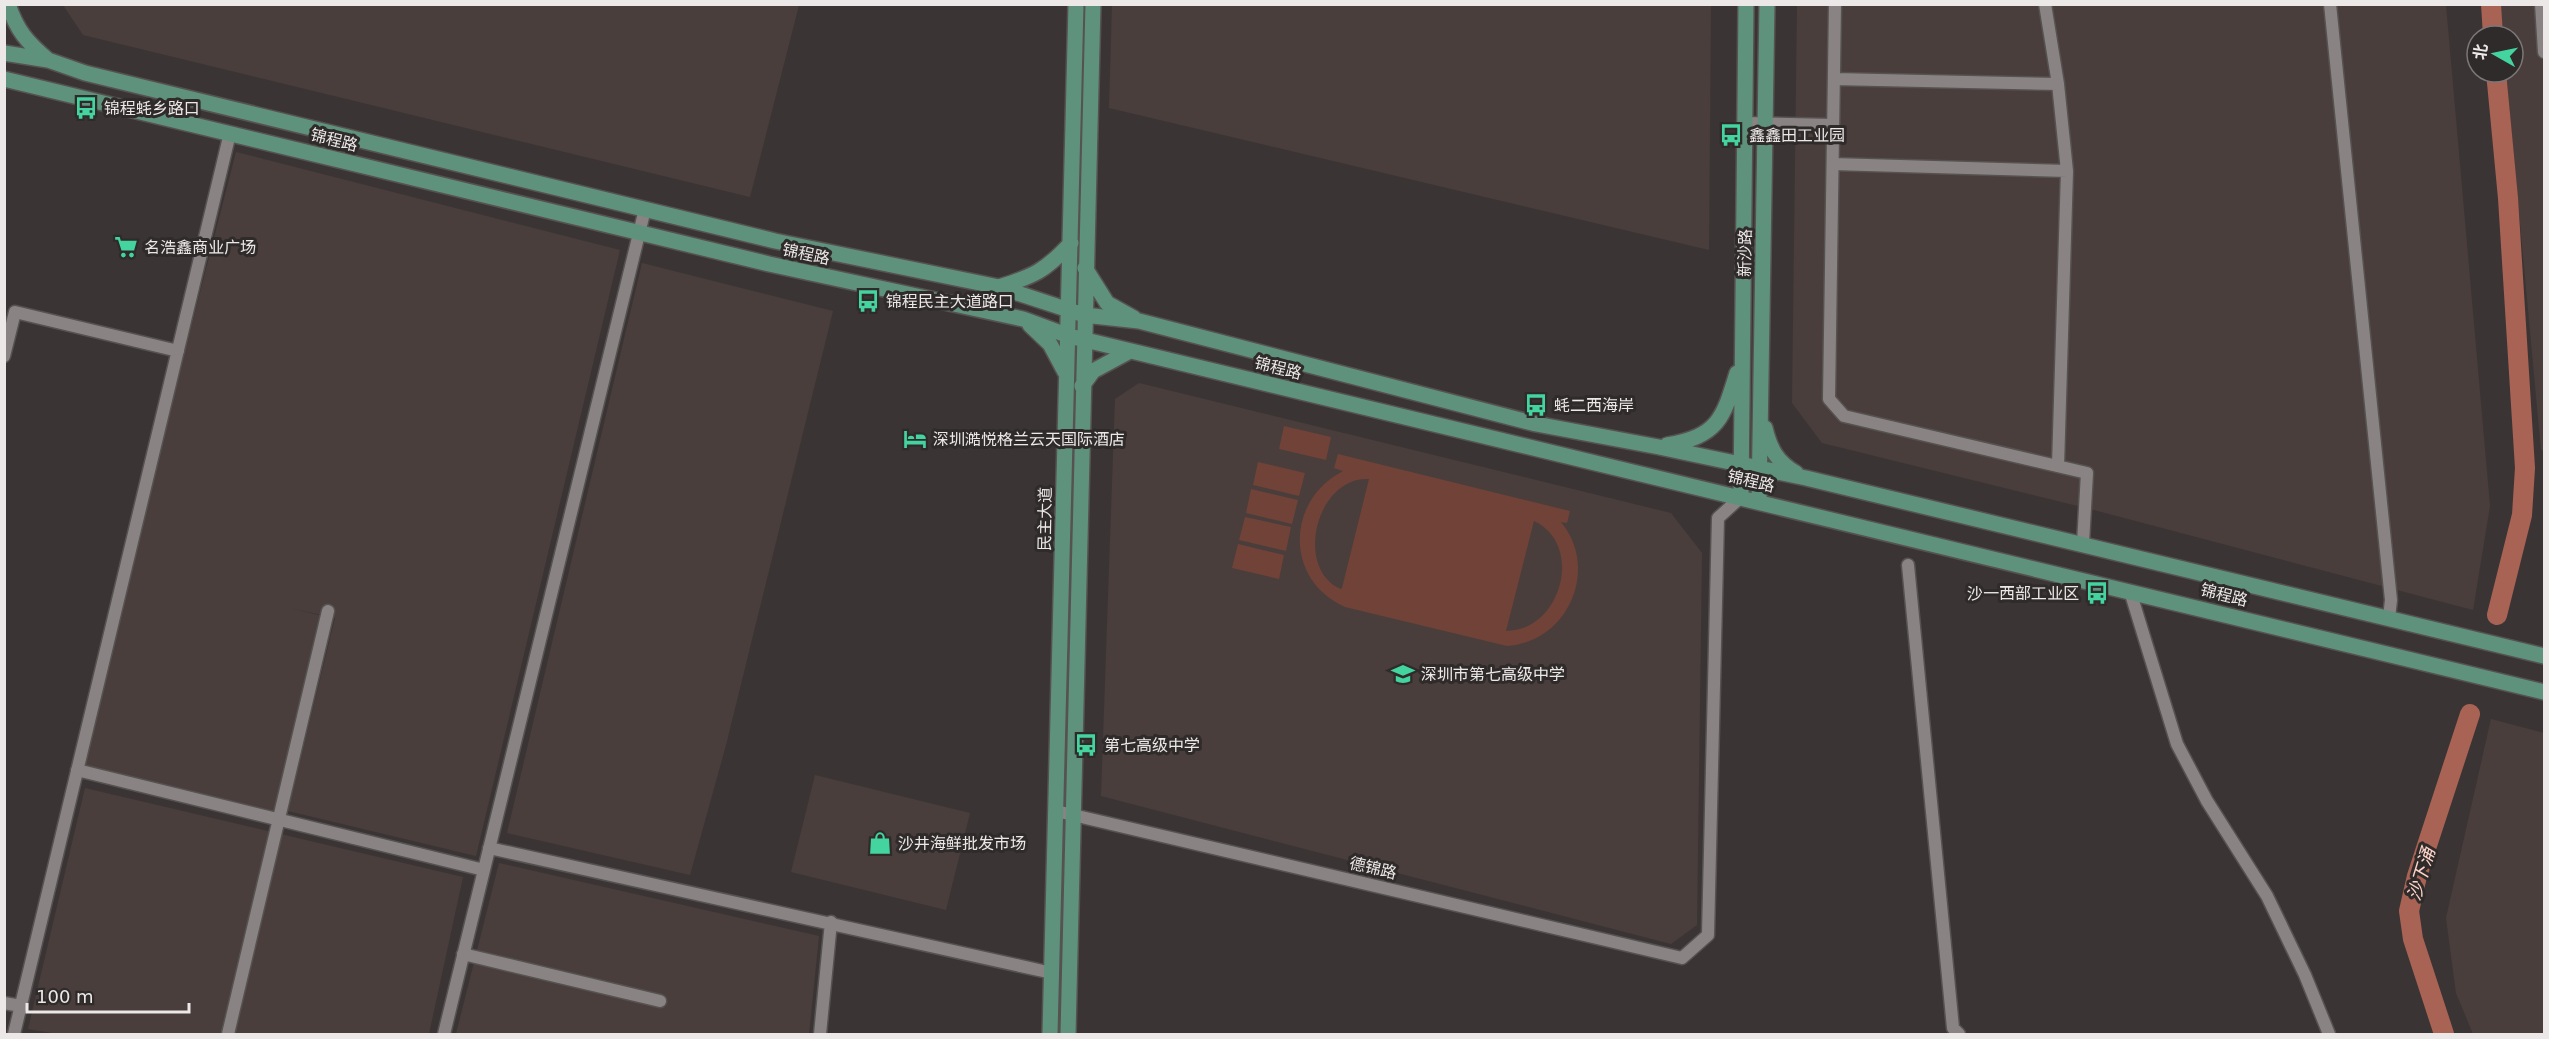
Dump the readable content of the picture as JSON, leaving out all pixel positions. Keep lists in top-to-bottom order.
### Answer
{
  "streets": {
    "main road": ["锦程路", "新沙路", "民主大道"],
    "street": ["德锦路"]
  },
  "crossings": [
    ["锦程路", "新沙路"],
    ["锦程路", "民主大道"],
    ["锦程路", "德锦路"],
    ["新沙路", "德锦路"],
    ["民主大道", "德锦路"]
  ],
  "water": ["沙下涌"],
  "places": {
    "bus stop": [
      "锦程蚝乡路口",
      "鑫鑫田工业园",
      "锦程民主大道路口",
      "蚝二西海岸",
      "沙一西部工业区",
      "第七高级中学"
    ],
    "supermarket": ["名浩鑫商业广场"],
    "hotel": ["深圳澔悦格兰云天国际酒店"],
    "school or university": ["深圳市第七高级中学"],
    "shop": ["沙井海鲜批发市场"]
  },
  "scale_bar": "100 m",
  "north": "left"
}
